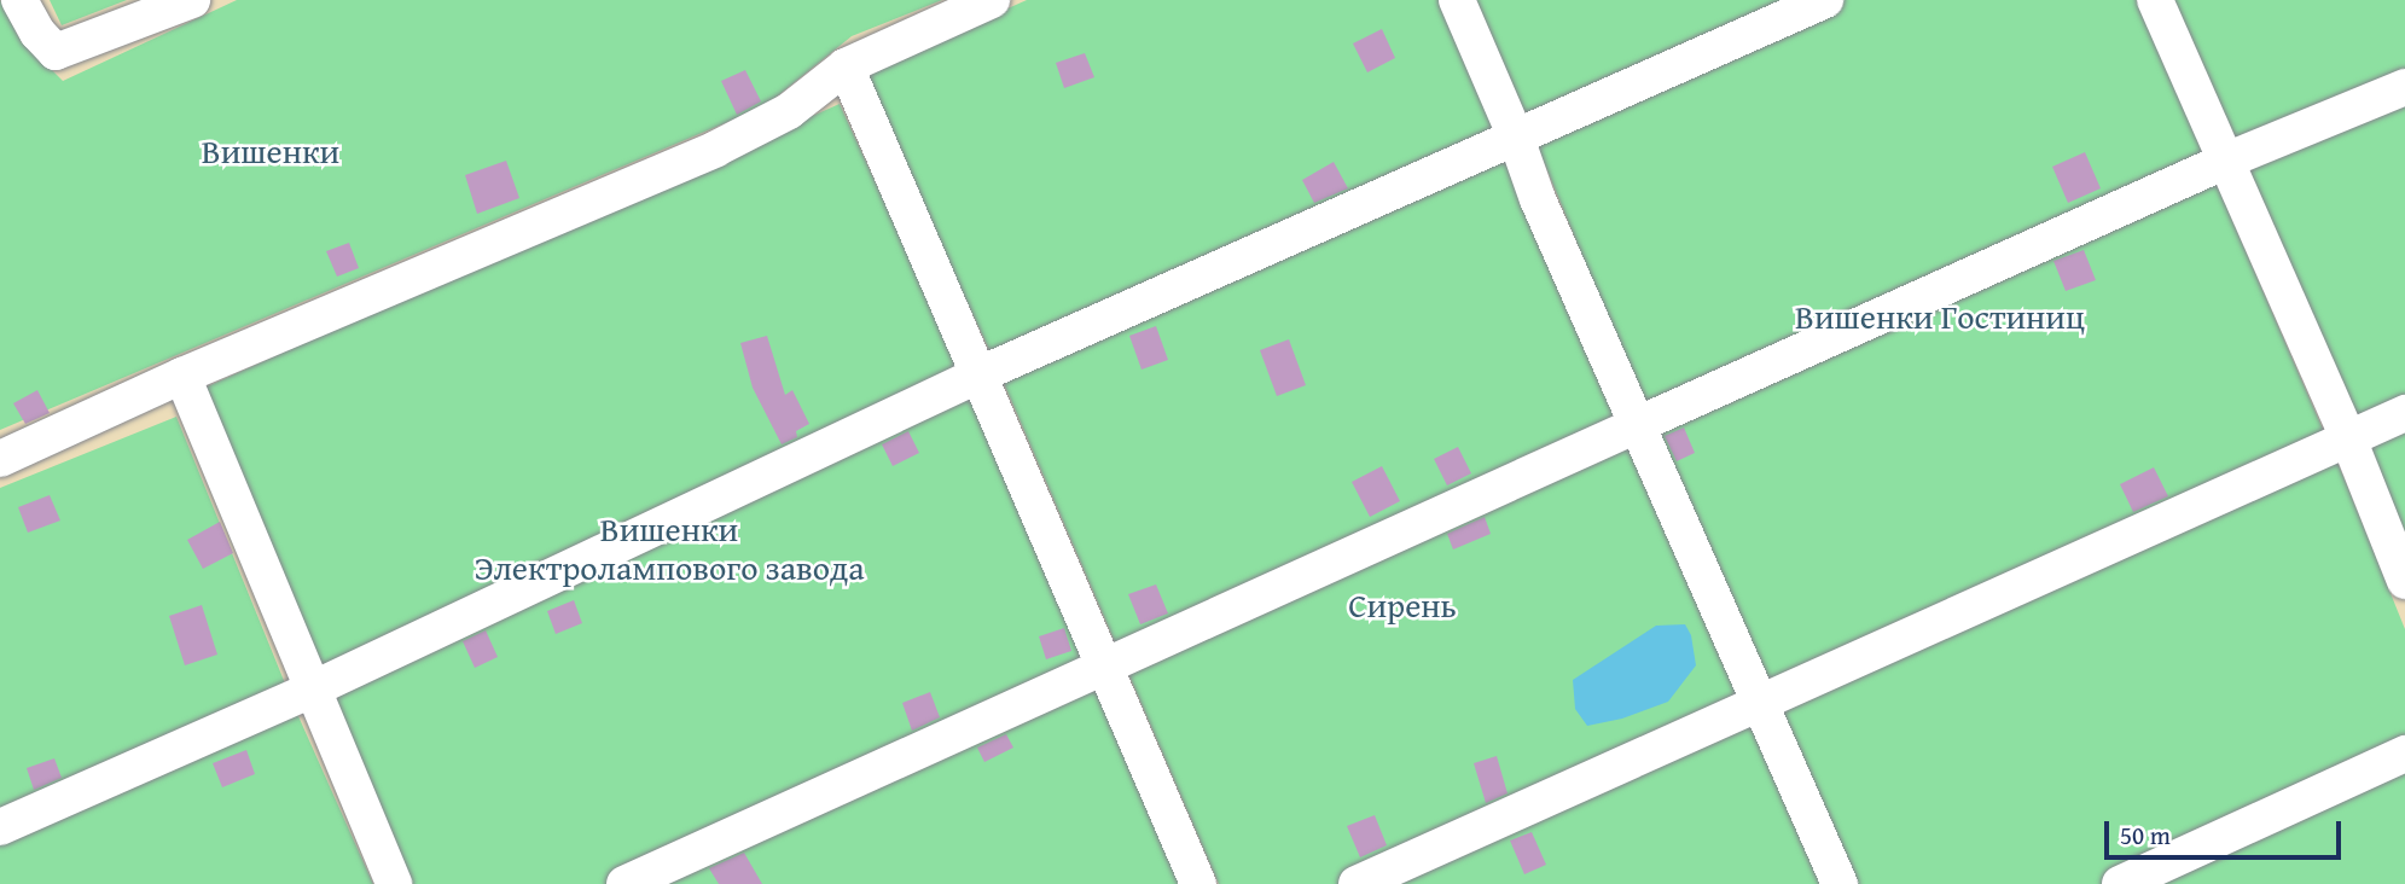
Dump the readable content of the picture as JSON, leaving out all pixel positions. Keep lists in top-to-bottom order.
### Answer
{
  "parks": [
    "Вишенки",
    "Вишенки Гостиниц",
    "Вишенки Электролампового завода",
    "Сирень"
  ],
  "scale_bar": "50 m"
}
